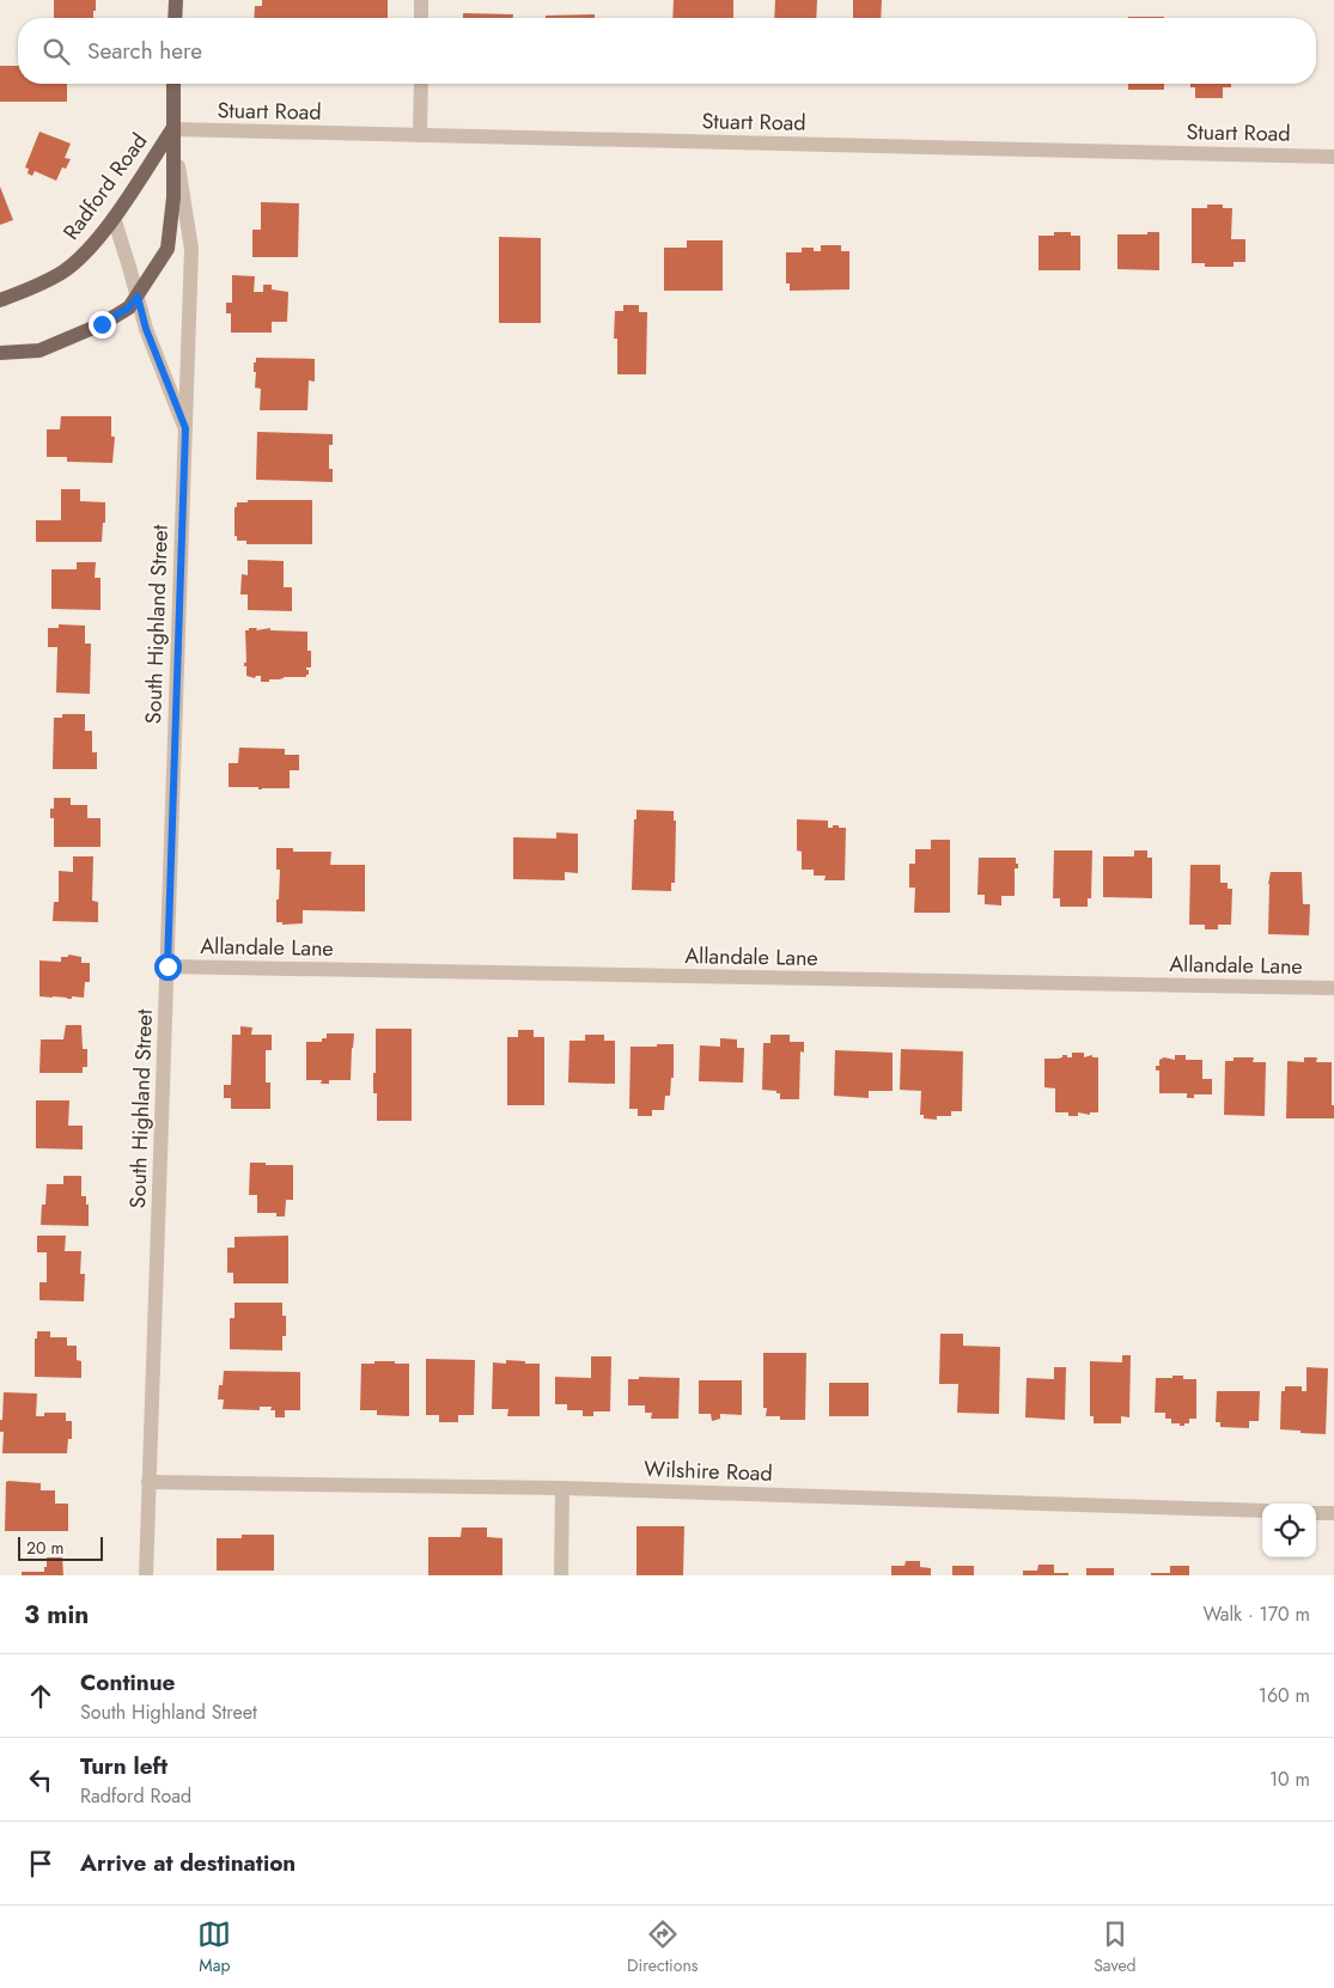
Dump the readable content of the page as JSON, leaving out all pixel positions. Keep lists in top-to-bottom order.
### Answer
{
  "streets": {
    "main road": ["Radford Road", "South Highland Street"],
    "street": ["Stuart Road", "Allandale Lane", "Wilshire Road"]
  },
  "crossings": [
    ["Stuart Road", "Radford Road"],
    ["Stuart Road", "South Highland Street"],
    ["Radford Road", "South Highland Street"],
    ["South Highland Street", "Allandale Lane"],
    ["South Highland Street", "Wilshire Road"]
  ],
  "scale_bar": "20 m",
  "page": {
    "search": "Search here",
    "scale": "20 m",
    "heading": ["3 min", "Walk · 170 m"],
    "list": [
      ["Continue", "South Highland Street", "160 m"],
      ["Turn left", "Radford Road", "10 m"],
      "Arrive at destination"
    ],
    "nav": ["Map", "Directions", "Saved"]
  }
}
